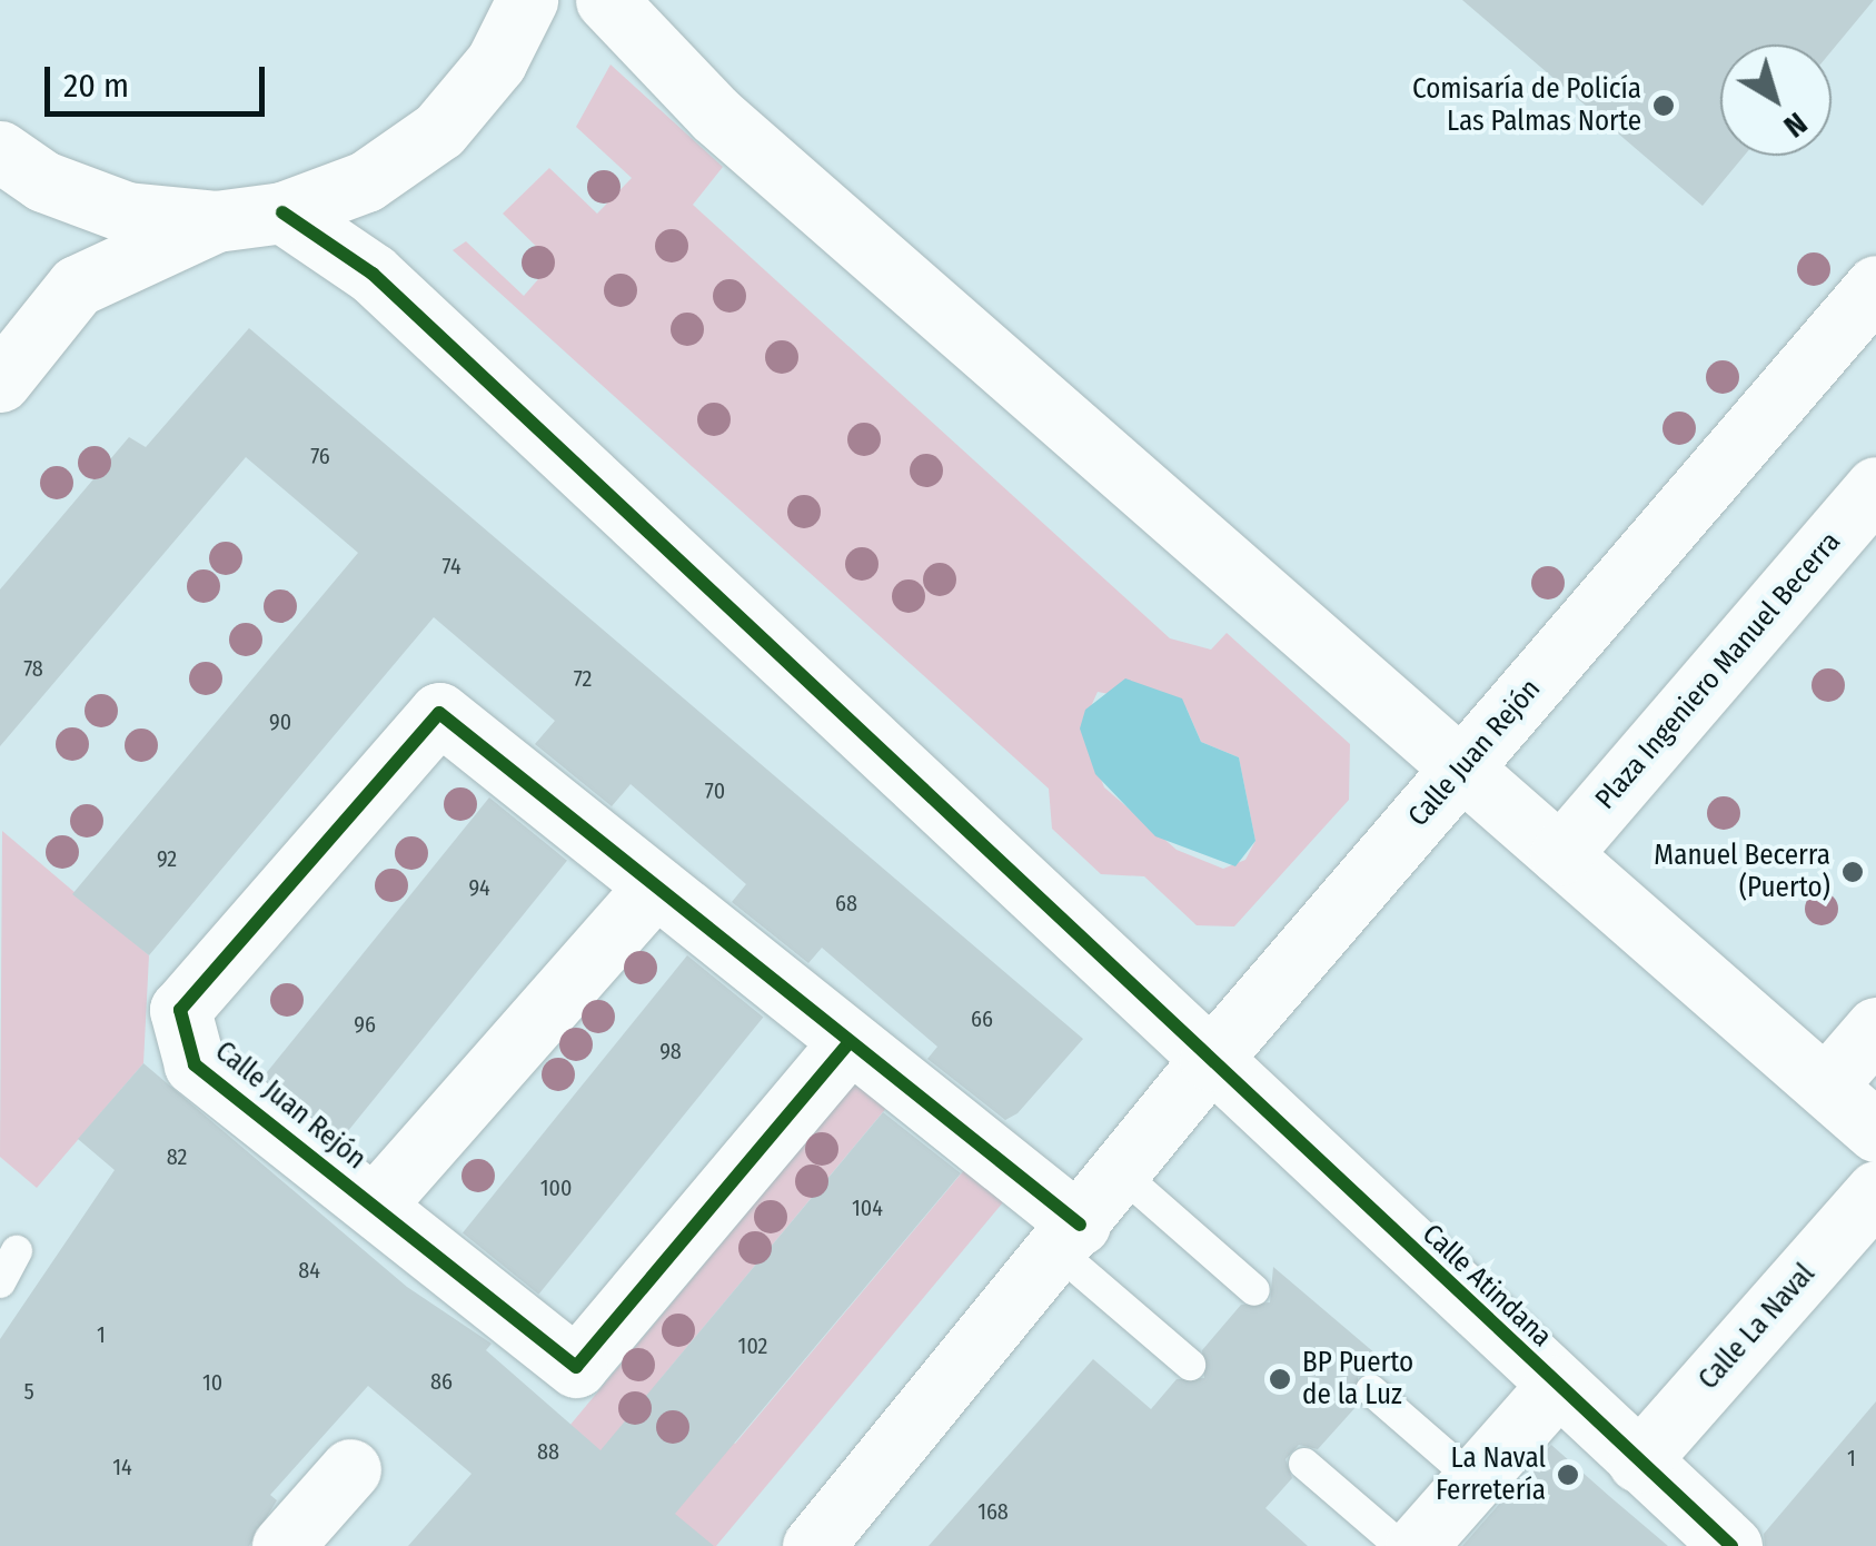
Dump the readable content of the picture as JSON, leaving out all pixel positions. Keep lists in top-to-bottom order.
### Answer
{
  "streets": {
    "street": [
      "Plaza Ingeniero Manuel Becerra",
      "Calle Juan Rejón",
      "Calle Atindana",
      "Calle La Naval"
    ]
  },
  "crossings": [
    ["Calle Juan Rejón", "Calle Atindana"],
    ["Calle Atindana", "Calle La Naval"]
  ],
  "places": [
    "Comisaría de Policía Las Palmas Norte",
    "Manuel Becerra (Puerto)",
    "BP Puerto de la Luz",
    "La Naval Ferretería"
  ],
  "house_numbers": [
    "76",
    "74",
    "78",
    "72",
    "90",
    "70",
    "92",
    "94",
    "68",
    "66",
    "96",
    "98",
    "82",
    "100",
    "104",
    "84",
    "1",
    "102",
    "86",
    "10",
    "5",
    "88",
    "1",
    "14",
    "168"
  ],
  "scale_bar": "20 m",
  "north": "bottom right"
}
